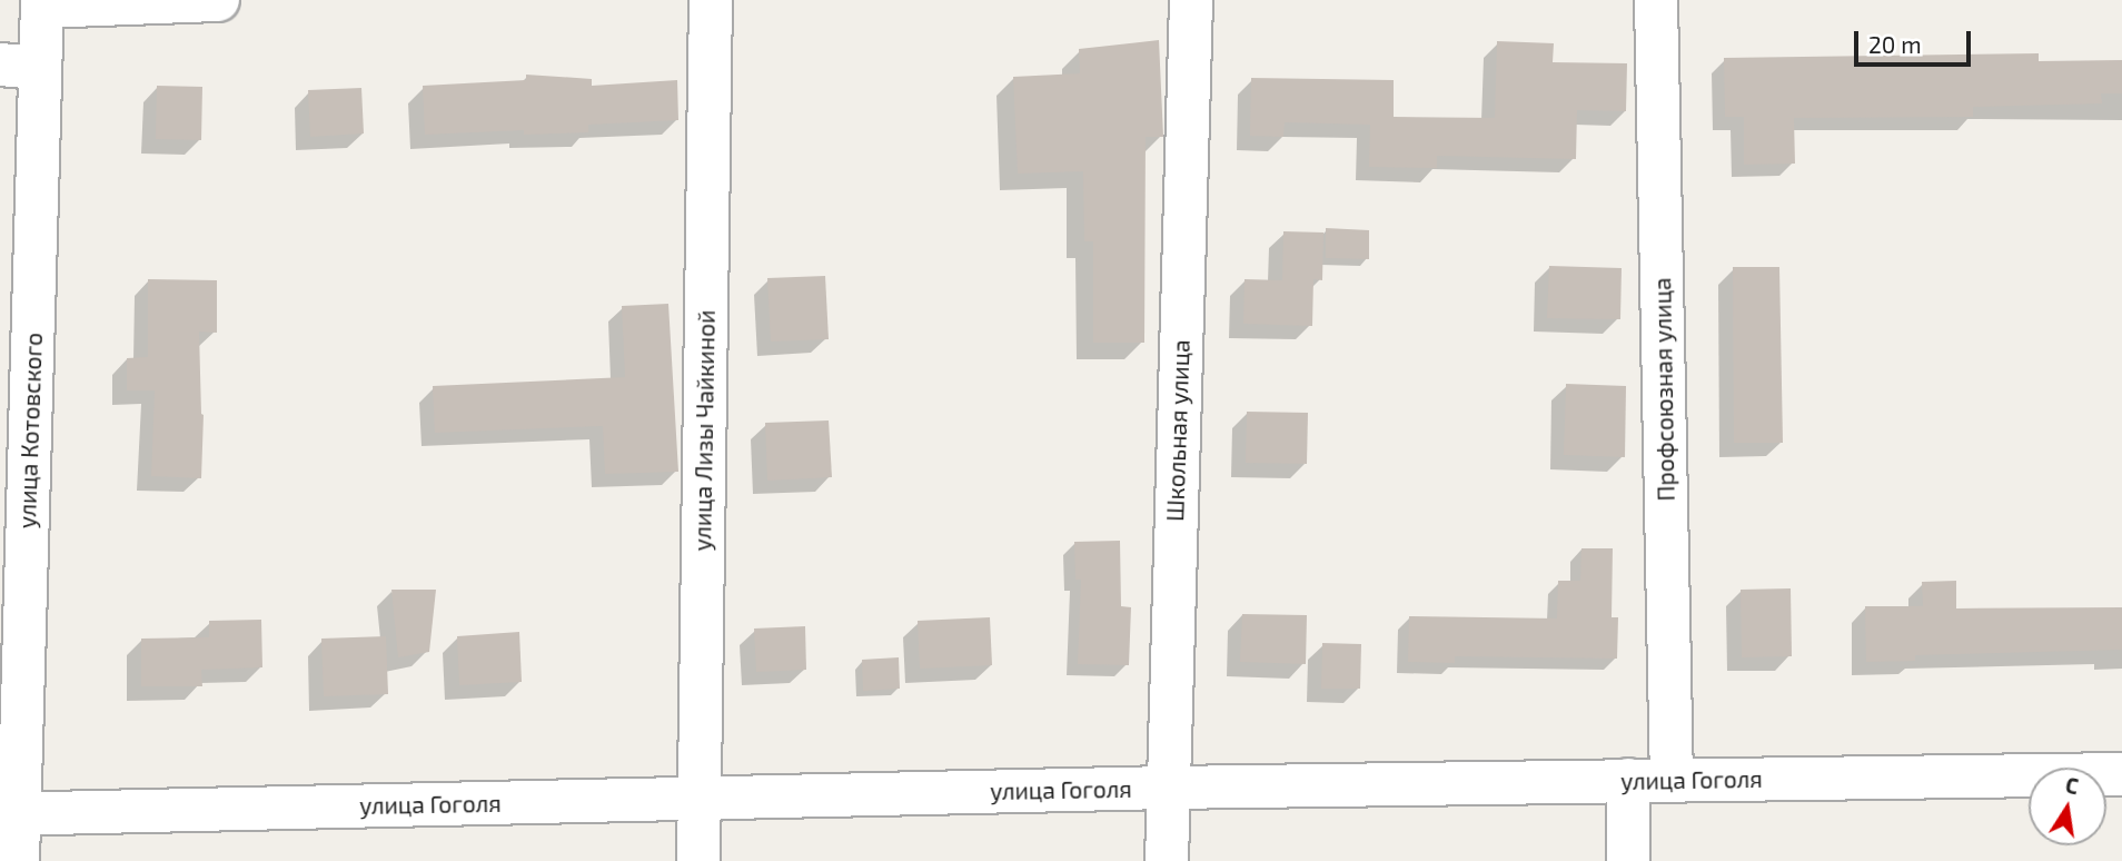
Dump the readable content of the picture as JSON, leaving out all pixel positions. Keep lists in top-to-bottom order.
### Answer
{
  "streets": {
    "street": [
      "Профсоюзная улица",
      "улица Котовского",
      "улица Лизы Чайкиной",
      "Школьная улица",
      "улица Гоголя"
    ]
  },
  "crossings": [
    ["Профсоюзная улица", "улица Гоголя"],
    ["улица Котовского", "улица Гоголя"],
    ["улица Лизы Чайкиной", "улица Гоголя"],
    ["Школьная улица", "улица Гоголя"]
  ],
  "scale_bar": "20 m",
  "north": "top"
}
